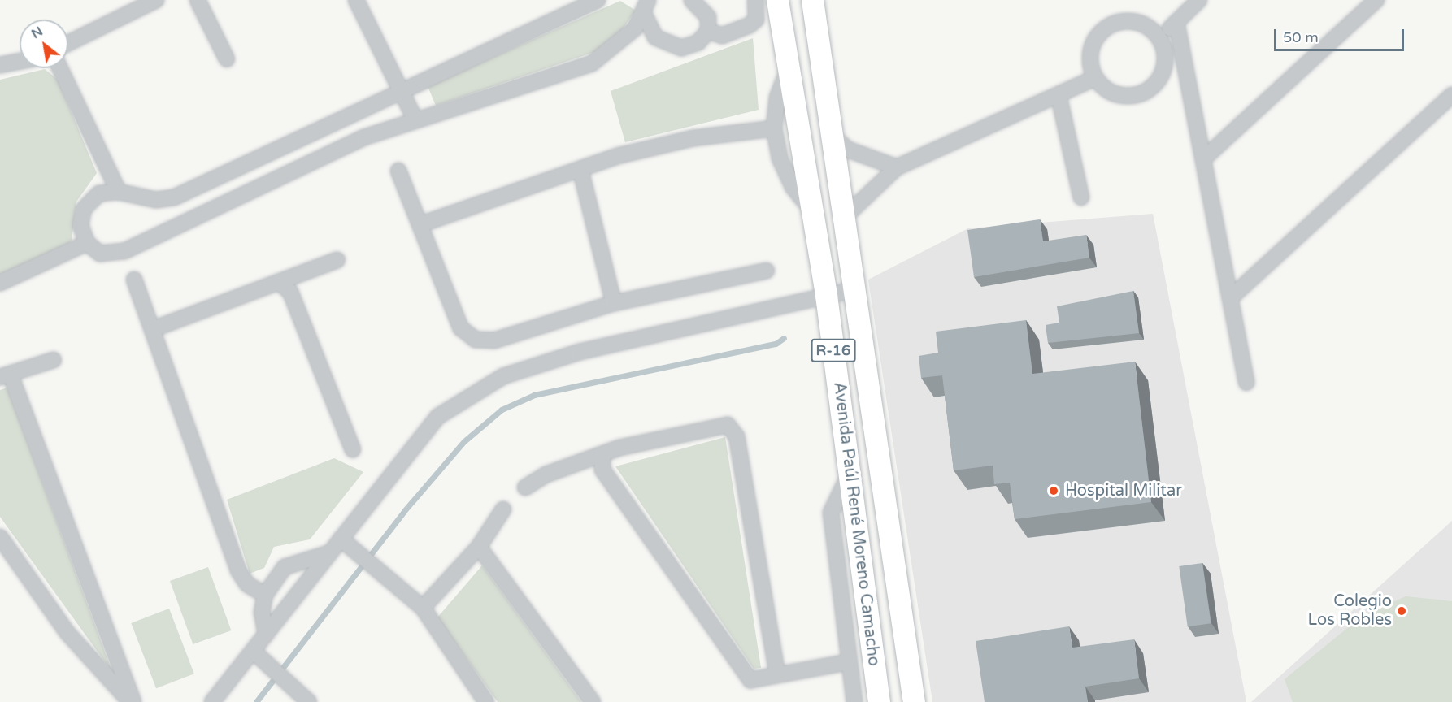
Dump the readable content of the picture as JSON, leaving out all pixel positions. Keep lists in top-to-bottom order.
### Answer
{
  "streets": {
    "main road": ["R-16", "Avenida Paúl René Moreno Camacho"]
  },
  "places": ["Hospital Militar", "Colegio Los Robles"],
  "scale_bar": "50 m",
  "north": "top left"
}
